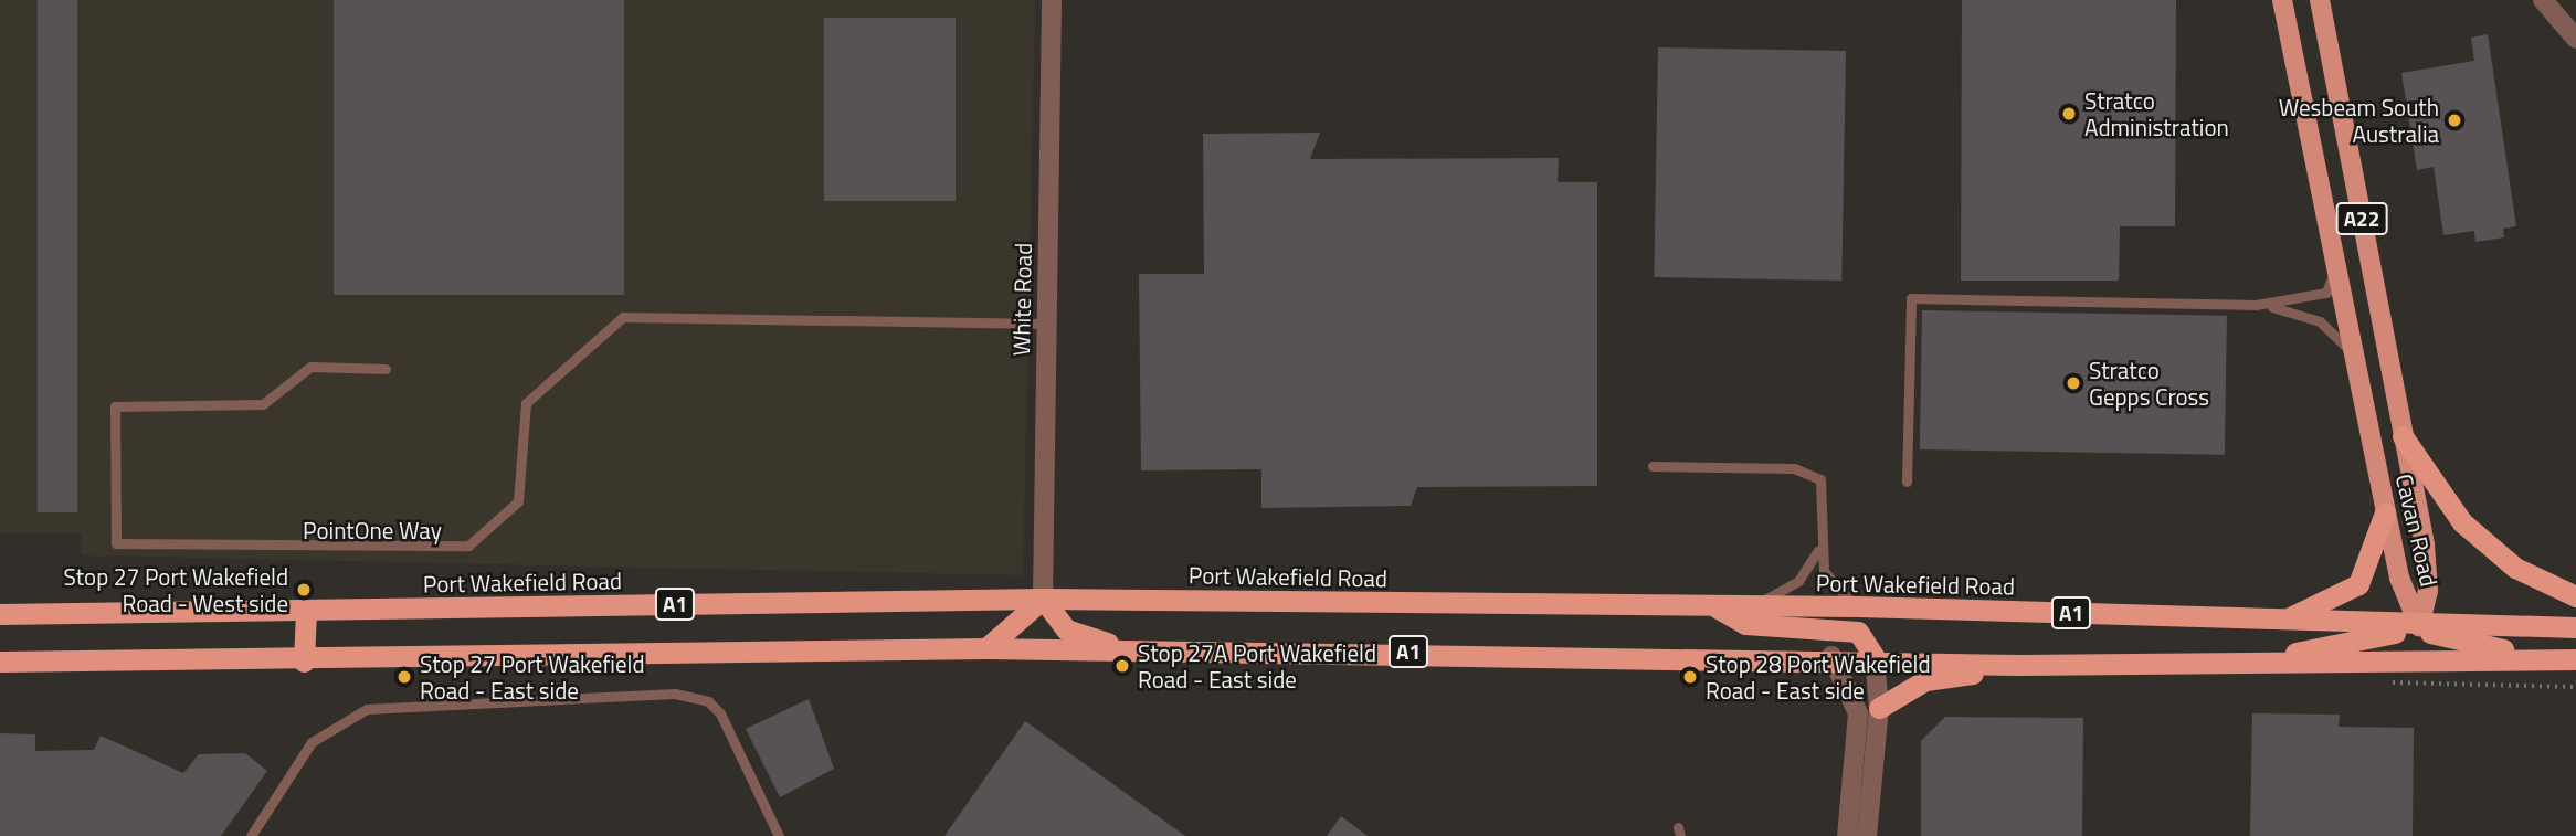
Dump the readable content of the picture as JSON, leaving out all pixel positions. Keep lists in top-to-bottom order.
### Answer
{
  "streets": {
    "highway": ["Port Wakefield Road", "A1"],
    "main road": ["A22", "Cavan Road"],
    "street": ["White Road"],
    "lane": ["PointOne Way"]
  },
  "crossings": [
    ["White Road", "PointOne Way"],
    ["White Road", "Port Wakefield Road"],
    ["Cavan Road", "Port Wakefield Road"]
  ],
  "places": [
    "Stratco Administration",
    "Wesbeam South Australia",
    "Stratco Gepps Cross",
    "Stop 27 Port Wakefield Road - West side",
    "Stop 27A Port Wakefield Road - East side",
    "Stop 27 Port Wakefield Road - East side",
    "Stop 28 Port Wakefield Road - East side"
  ]
}
